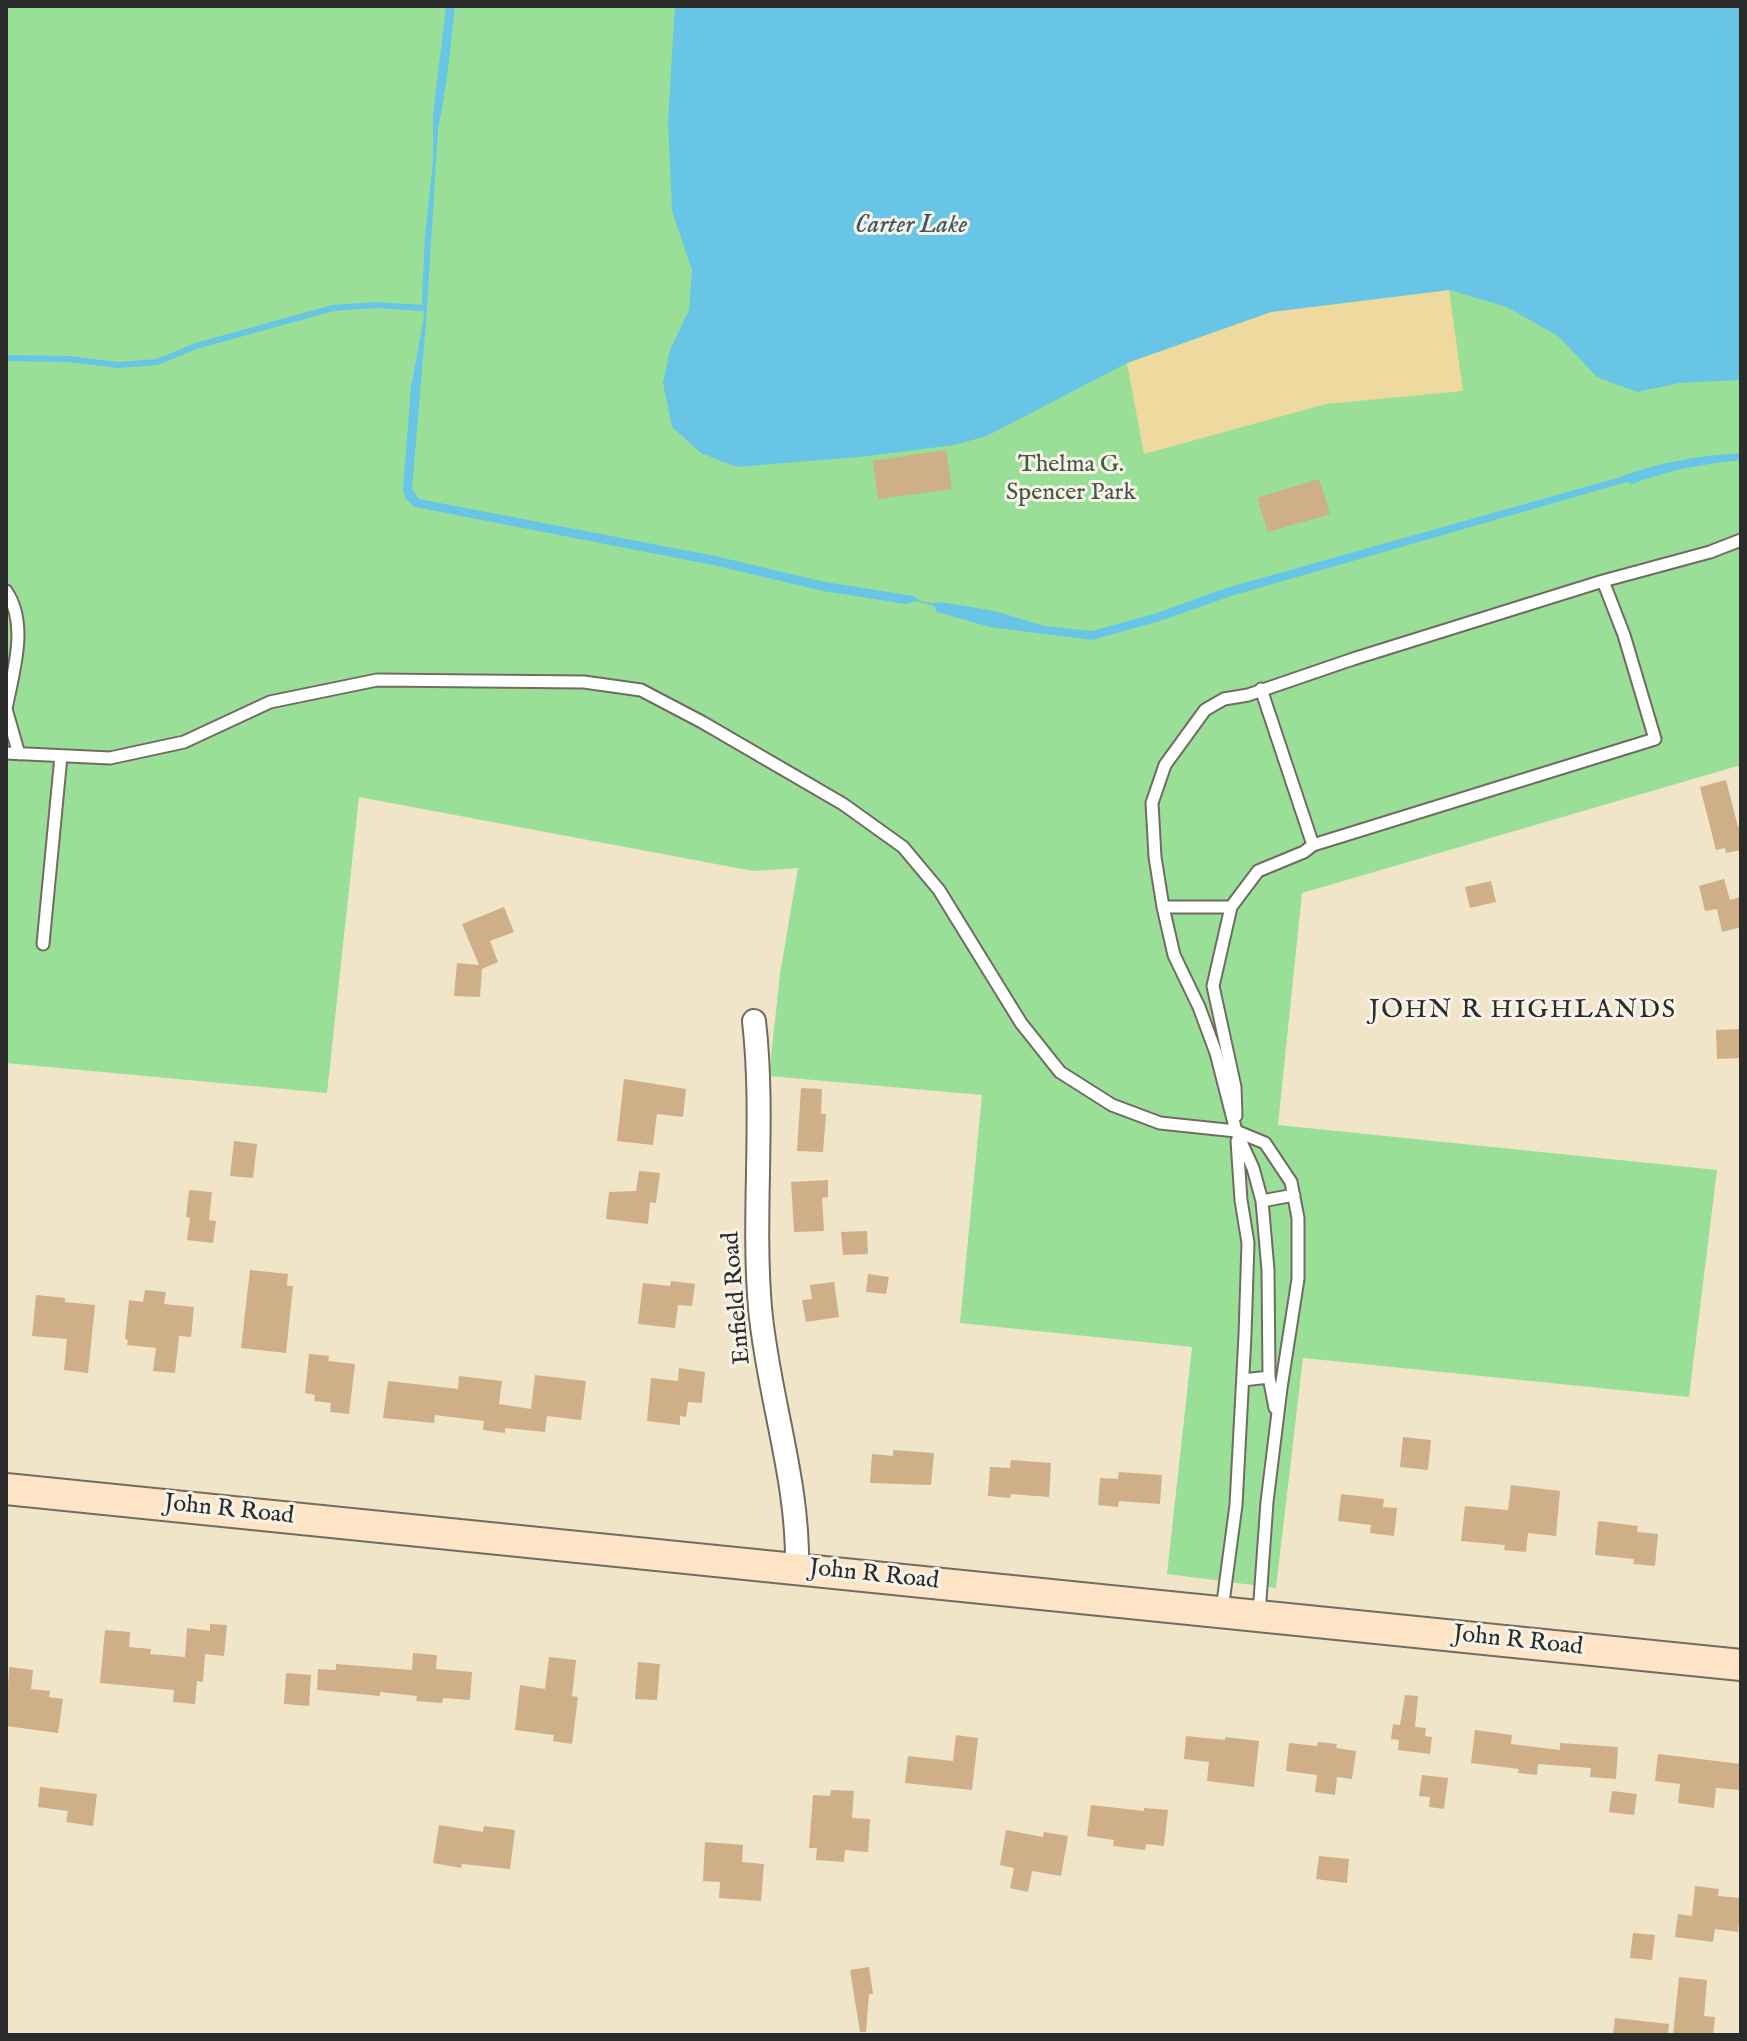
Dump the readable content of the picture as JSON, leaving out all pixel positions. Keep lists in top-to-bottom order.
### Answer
{
  "streets": {
    "main road": ["John R Road"],
    "street": ["Enfield Road"]
  },
  "crossings": [
    ["Enfield Road", "John R Road"]
  ],
  "districts": ["JOHN R HIGHLANDS"],
  "water": ["Carter Lake"],
  "parks": ["Thelma G. Spencer Park"]
}
